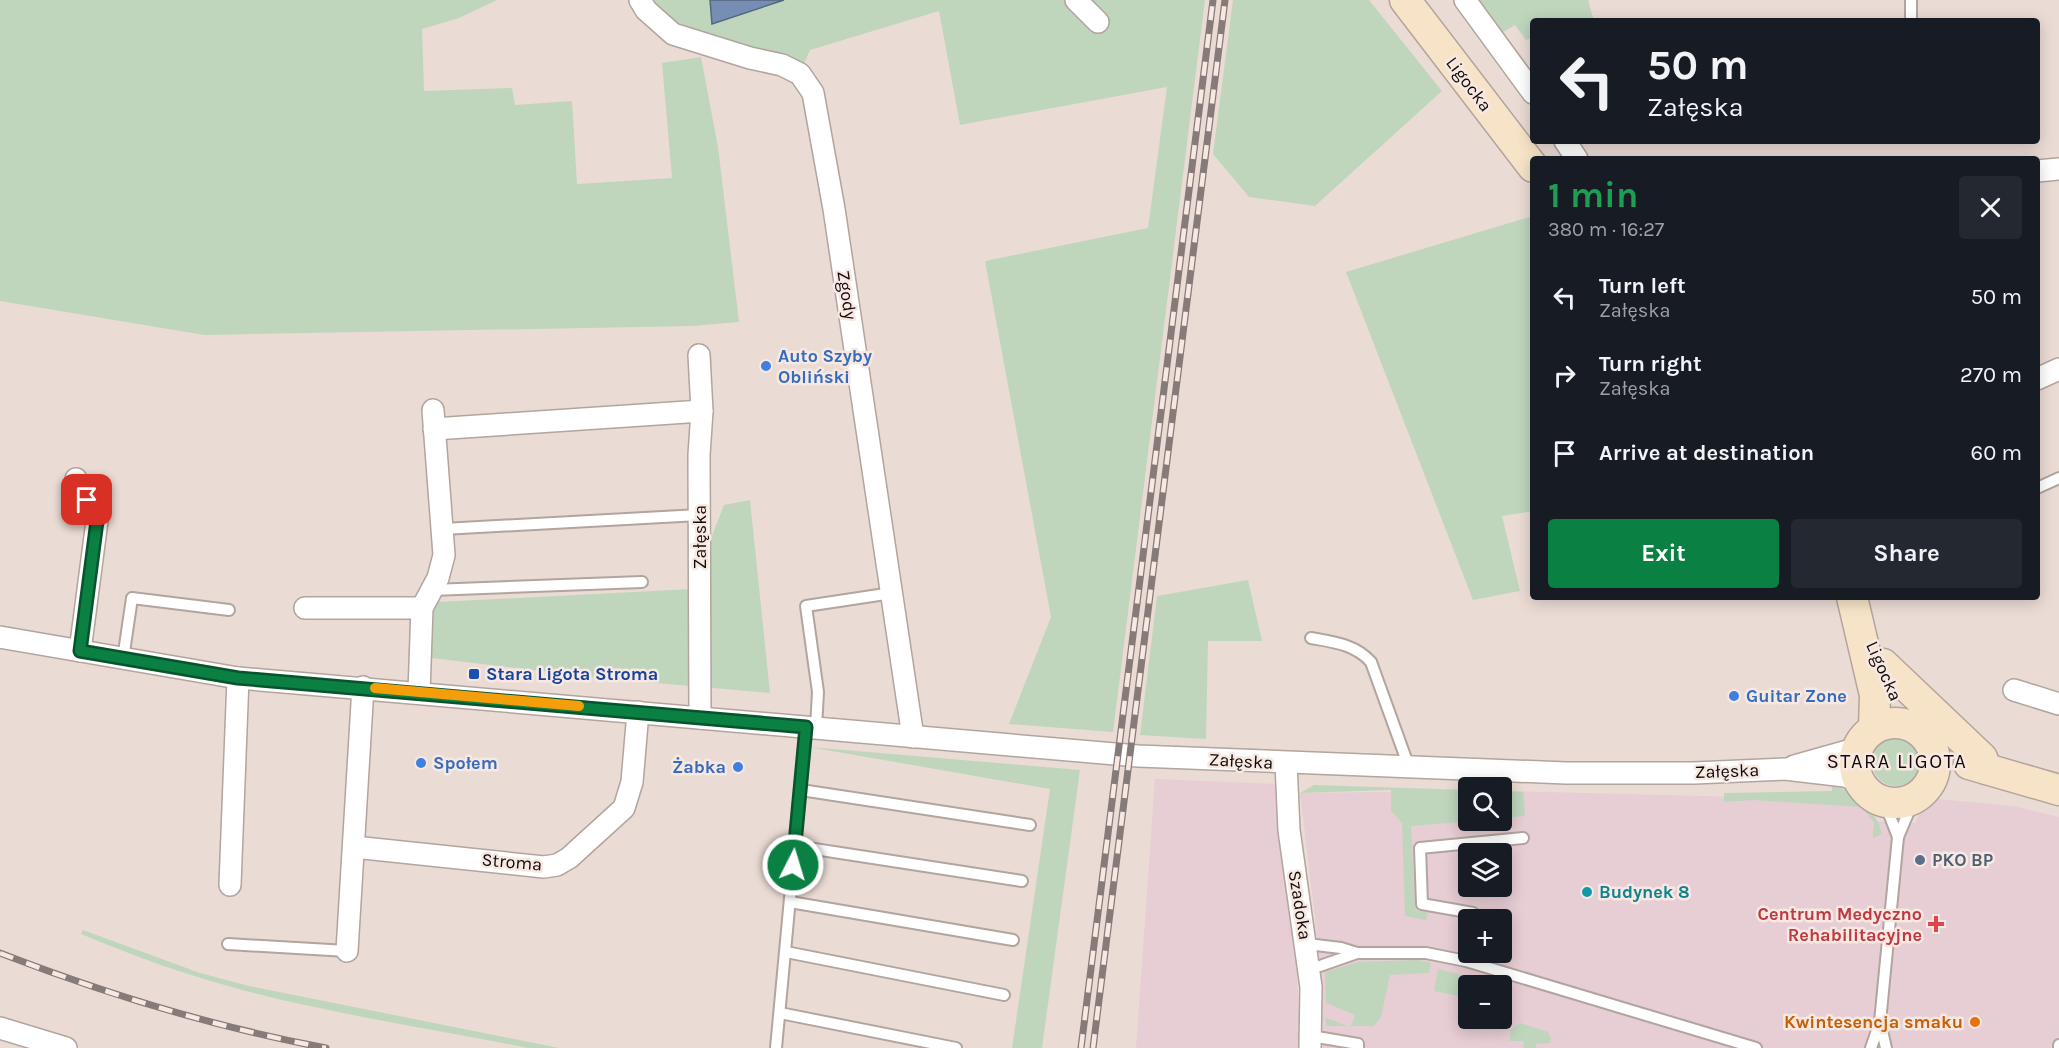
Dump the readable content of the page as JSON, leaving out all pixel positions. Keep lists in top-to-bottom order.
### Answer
{
  "streets": {
    "street": [
      "Ligocka",
      "Zgody",
      "Załęska",
      "Stroma",
      "Szadoka"
    ]
  },
  "crossings": [
    ["Ligocka", "Załęska"],
    ["Zgody", "Załęska"],
    ["Załęska", "Stroma"],
    ["Załęska", "Szadoka"]
  ],
  "districts": ["STARA LIGOTA"],
  "places": {
    "other": [
      "Auto Szyby Obliński",
      "Guitar Zone",
      "Społem",
      "Żabka",
      "PKO BP",
      "Budynek 8",
      "Kwintesencja smaku"
    ],
    "transit": ["Stara Ligota Stroma"],
    "health": ["Centrum Medyczno Rehabilitacyjne"]
  },
  "page": {
    "turn": ["50 m", "Załęska"],
    "heading": ["1 min", "380 m · 16:27"],
    "list": [
      {
        "name": "Turn left",
        "note": "Załęska",
        "value": "50 m"
      },
      {
        "name": "Turn right",
        "note": "Załęska",
        "value": "270 m"
      },
      {
        "name": "Arrive at destination",
        "value": "60 m"
      }
    ],
    "buttons": ["Exit", "Share"],
    "map_buttons": ["+", "−"]
  }
}
